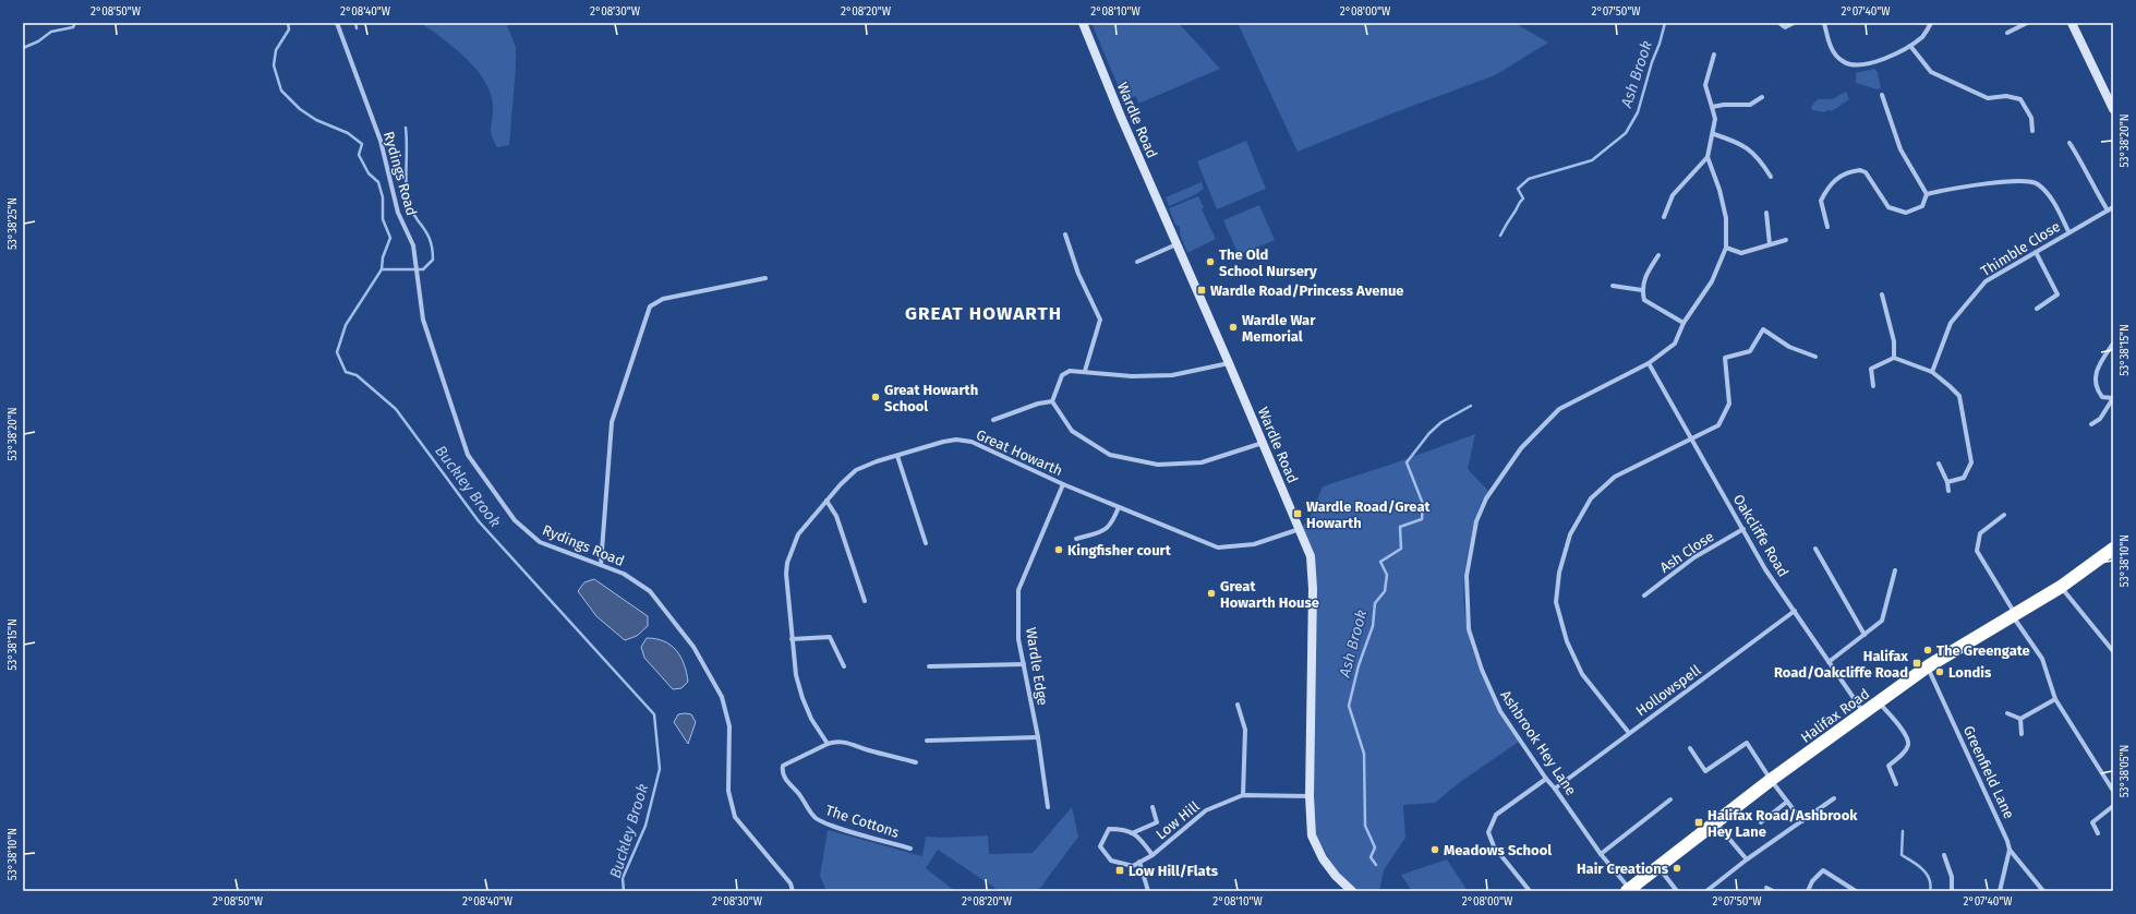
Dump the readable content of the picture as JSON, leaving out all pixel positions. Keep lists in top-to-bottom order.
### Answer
{
  "streets": {
    "highway": ["Halifax Road"],
    "street": [
      "Wardle Road",
      "Rydings Road",
      "Thimble Close",
      "Great Howarth",
      "Oakcliffe Road",
      "Ash Close",
      "Wardle Edge",
      "Hollowspell",
      "Ashbrook Hey Lane",
      "Greenfield Lane",
      "Low Hill",
      "The Cottons"
    ]
  },
  "crossings": [
    ["Wardle Road", "Great Howarth"],
    ["Wardle Road", "Low Hill"],
    ["Great Howarth", "Wardle Edge"],
    ["Great Howarth", "The Cottons"],
    ["Oakcliffe Road", "Ash Close"],
    ["Oakcliffe Road", "Hollowspell"],
    ["Oakcliffe Road", "Halifax Road"],
    ["Oakcliffe Road", "Ashbrook Hey Lane"],
    ["Hollowspell", "Ashbrook Hey Lane"],
    ["Halifax Road", "Ashbrook Hey Lane"],
    ["Halifax Road", "Greenfield Lane"]
  ],
  "districts": ["GREAT HOWARTH"],
  "water": ["Ash Brook", "Buckley Brook"],
  "places": {
    "other": [
      "The Old School Nursery",
      "Wardle War Memorial",
      "Great Howarth School",
      "Kingfisher court",
      "Great Howarth House",
      "The Greengate",
      "Londis",
      "Meadows School",
      "Hair Creations"
    ],
    "transit": [
      "Wardle Road/Princess Avenue",
      "Wardle Road/Great Howarth",
      "Halifax Road/Oakcliffe Road",
      "Halifax Road/Ashbrook Hey Lane",
      "Low Hill/Flats"
    ]
  },
  "coordinates": [
    "2°08'50\"W",
    "2°08'40\"W",
    "2°08'30\"W",
    "2°08'20\"W",
    "2°08'10\"W",
    "2°08'00\"W",
    "2°07'50\"W",
    "2°07'40\"W",
    "53°38'20\"N",
    "53°38'25\"N",
    "53°38'15\"N",
    "53°38'10\"N",
    "53°38'05\"N"
  ]
}
